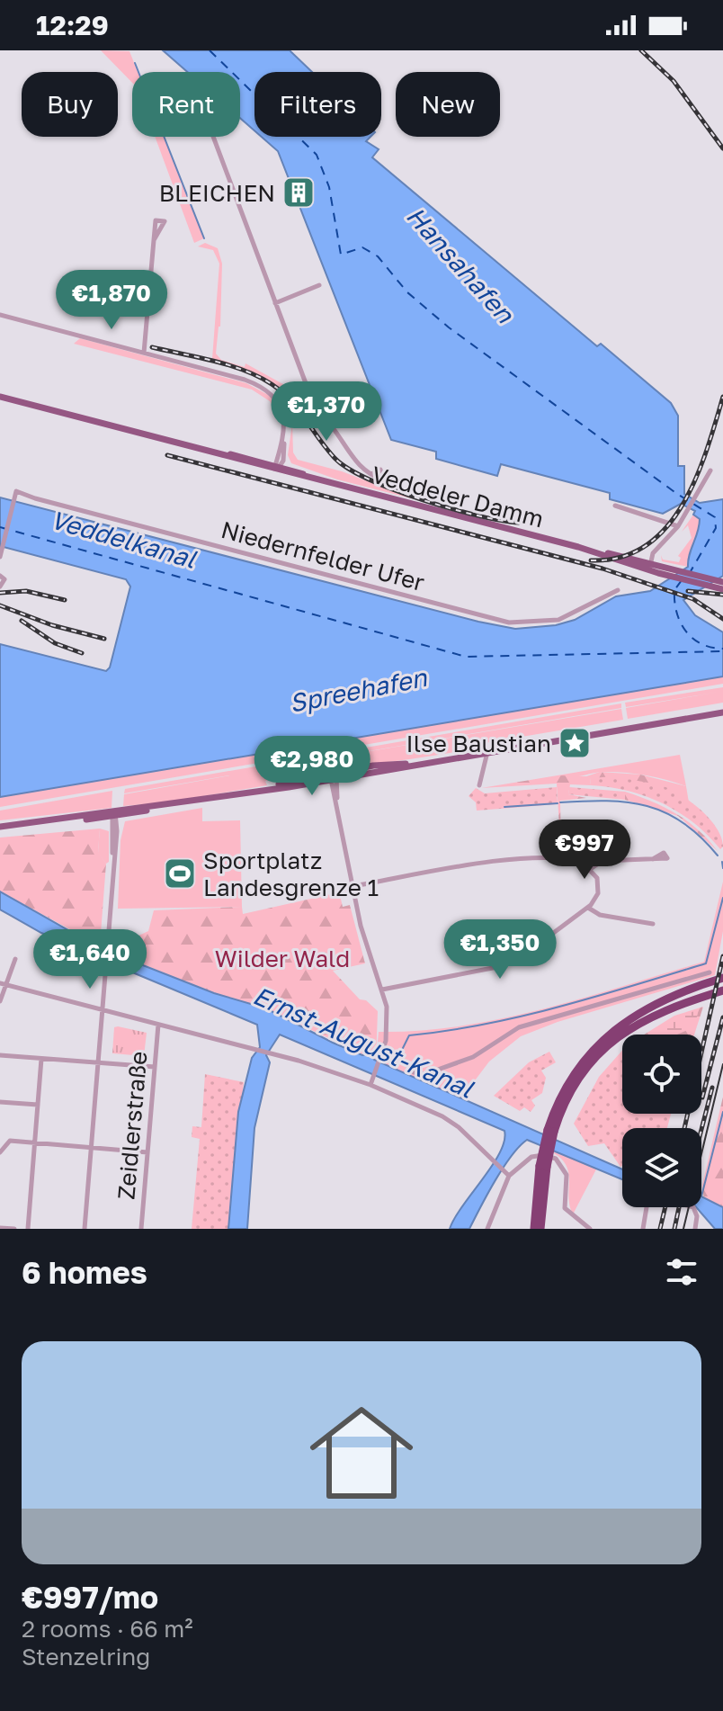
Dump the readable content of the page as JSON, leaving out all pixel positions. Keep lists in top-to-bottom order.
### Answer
{
  "streets": {
    "main road": ["Veddeler Damm"],
    "street": ["Niedernfelder Ufer", "Zeidlerstraße"]
  },
  "water": [
    "Hansahafen",
    "Veddelkanal",
    "Spreehafen",
    "Ernst-August-Kanal"
  ],
  "parks": ["Wilder Wald"],
  "places": {
    "building": ["BLEICHEN"],
    "place": ["Ilse Baustian"],
    "sports": ["Sportplatz Landesgrenze 1"]
  },
  "page": {
    "status": "12:29",
    "chip": [
      "Buy",
      "Rent",
      "Filters",
      "New"
    ],
    "price": [
      "€1,870",
      "€1,370",
      "€2,980",
      "€997",
      "€1,350",
      "€1,640"
    ],
    "heading": "6 homes",
    "list": [
      {
        "name": "€997/mo",
        "note": "2 rooms · 66 m² · Stenzelring"
      }
    ]
  }
}
